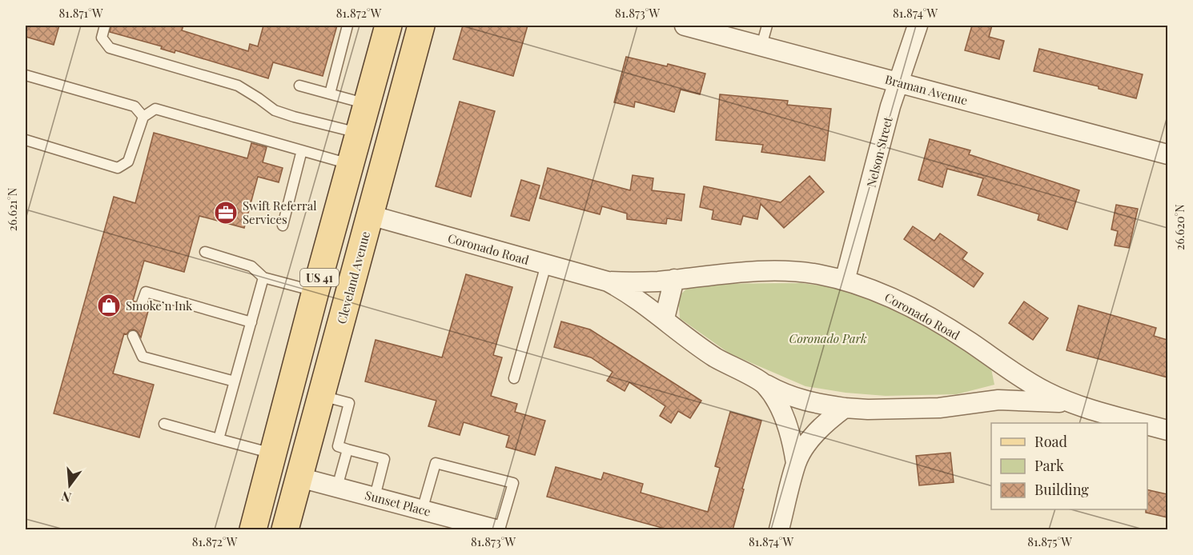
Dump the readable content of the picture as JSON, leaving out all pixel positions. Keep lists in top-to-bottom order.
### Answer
{
  "streets": {
    "main road": ["US 41", "Cleveland Avenue"],
    "street": [
      "Braman Avenue",
      "Nelson Street",
      "Coronado Road",
      "Sunset Place"
    ]
  },
  "crossings": [
    ["Braman Avenue", "Nelson Street"],
    ["Nelson Street", "Coronado Road"],
    ["Coronado Road", "Cleveland Avenue"],
    ["Cleveland Avenue", "Sunset Place"]
  ],
  "parks": ["Coronado Park"],
  "places": {
    "office": ["Swift Referral Services"],
    "shop": ["Smoke’n Ink"]
  },
  "legend": ["Road", "Park", "Building"],
  "north": "bottom",
  "coordinates": [
    "81.871°W",
    "81.872°W",
    "81.873°W",
    "81.874°W",
    "26.621°N",
    "26.620°N",
    "81.875°W"
  ]
}
